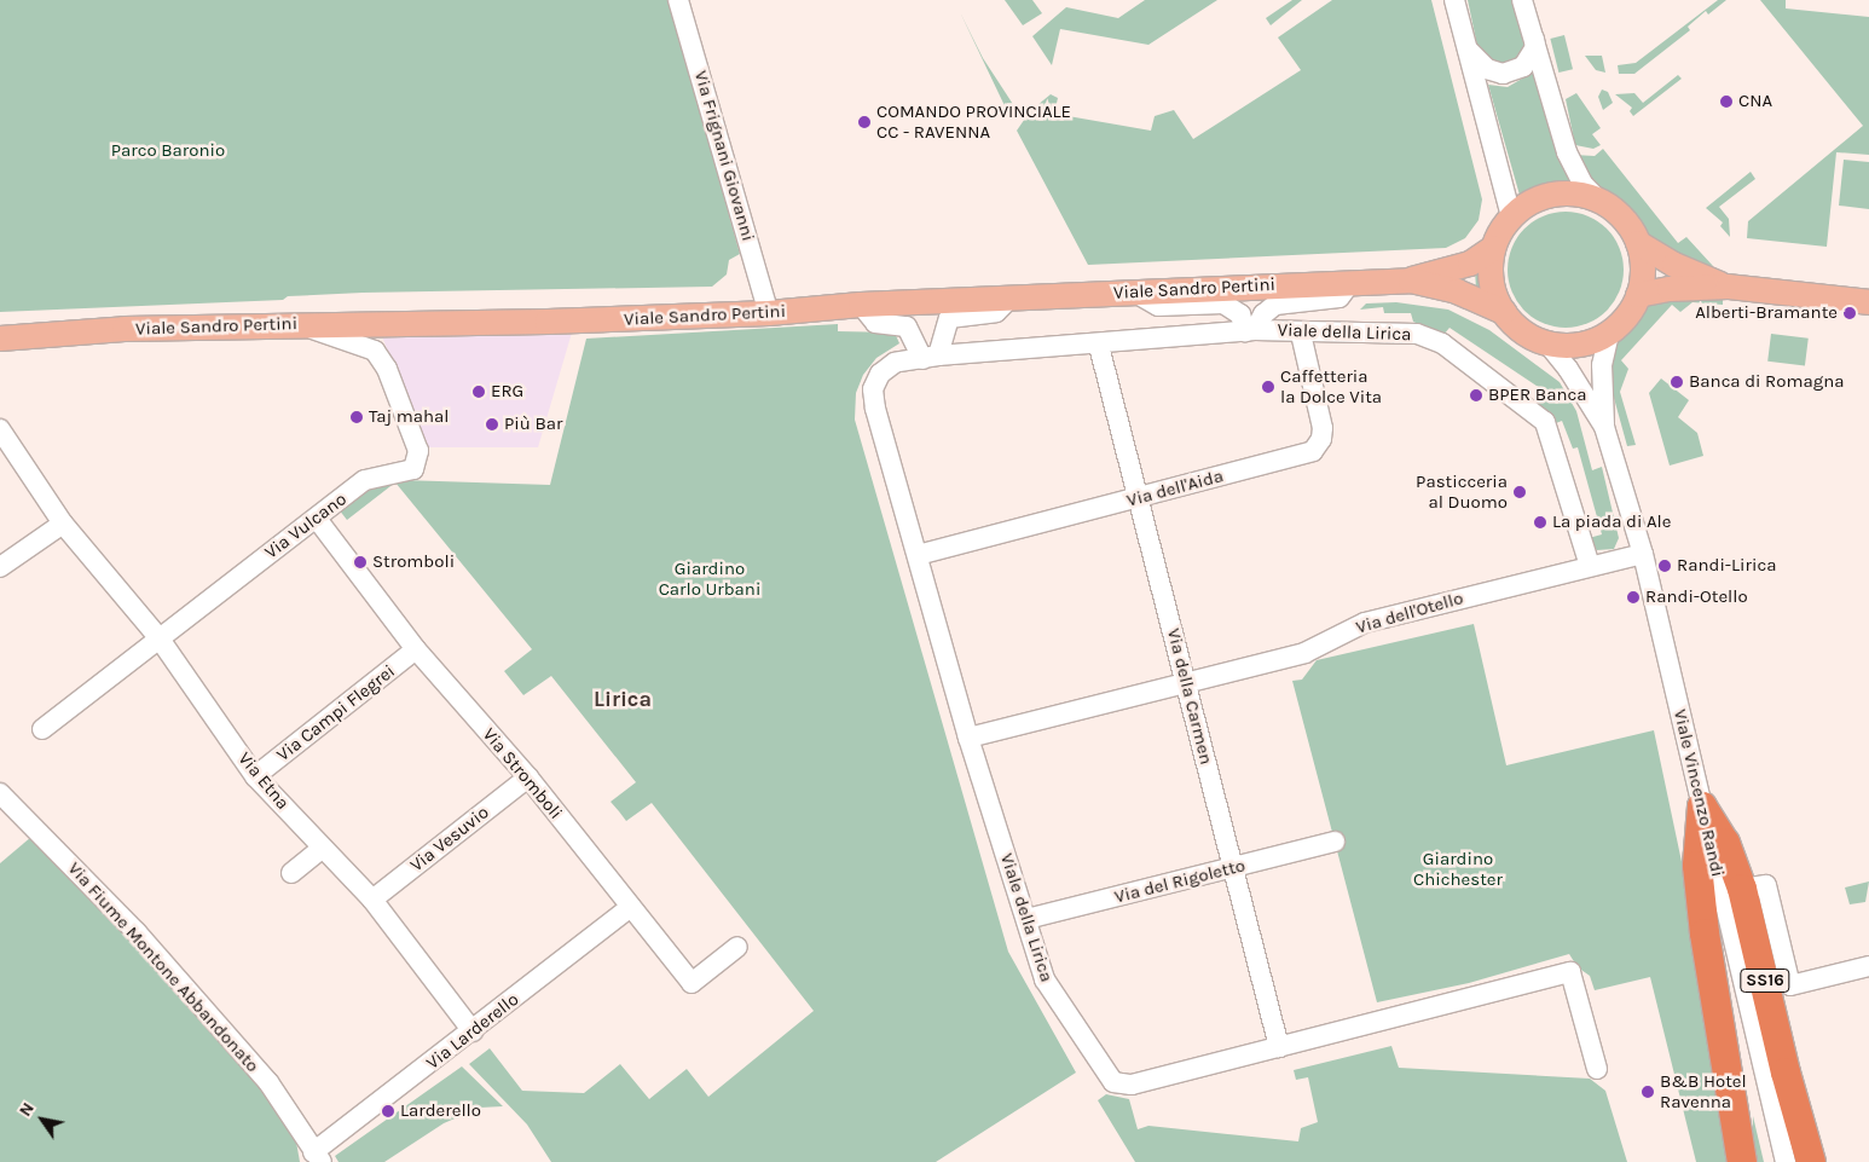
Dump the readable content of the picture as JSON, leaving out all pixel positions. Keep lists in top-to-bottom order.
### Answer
{
  "streets": {
    "highway": ["SS16"],
    "main road": ["Viale Sandro Pertini"],
    "street": [
      "Via Frignani Giovanni",
      "Viale della Lirica",
      "Via dell'Aida",
      "Via Vulcano",
      "Via dell'Otello",
      "Via della Carmen",
      "Via Campi Flegrei",
      "Via Stromboli",
      "Via Etna",
      "Viale Vincenzo Randi",
      "Via Vesuvio",
      "Via del Rigoletto",
      "Via Fiume Montone Abbandonato",
      "Via Larderello"
    ]
  },
  "crossings": [
    ["Via Frignani Giovanni", "Viale Sandro Pertini"],
    ["Viale Sandro Pertini", "Viale della Lirica"],
    ["Viale Sandro Pertini", "Via Vulcano"],
    ["Viale Sandro Pertini", "Viale Vincenzo Randi"],
    ["Viale della Lirica", "Via dell'Aida"],
    ["Viale della Lirica", "Via dell'Otello"],
    ["Viale della Lirica", "Via della Carmen"],
    ["Viale della Lirica", "Via del Rigoletto"],
    ["Via dell'Aida", "Via della Carmen"],
    ["Via Vulcano", "Via Stromboli"],
    ["Via Vulcano", "Via Etna"],
    ["Via dell'Otello", "Via della Carmen"],
    ["Via dell'Otello", "Viale Vincenzo Randi"],
    ["Via della Carmen", "Via del Rigoletto"],
    ["Via Campi Flegrei", "Via Stromboli"],
    ["Via Campi Flegrei", "Via Etna"],
    ["Via Stromboli", "Via Vesuvio"],
    ["Via Stromboli", "Via Larderello"],
    ["Via Etna", "Via Vesuvio"],
    ["Via Etna", "Via Larderello"],
    ["Viale Vincenzo Randi", "SS16"],
    ["Via Fiume Montone Abbandonato", "Via Larderello"]
  ],
  "districts": ["Lirica"],
  "parks": ["Parco Baronio", "Giardino Carlo Urbani", "Giardino Chichester"],
  "places": [
    "CNA",
    "COMANDO PROVINCIALE CC - RAVENNA",
    "Alberti-Bramante",
    "Banca di Romagna",
    "Caffetteria la Dolce Vita",
    "ERG",
    "BPER Banca",
    "Taj mahal",
    "Più Bar",
    "Pasticceria al Duomo",
    "La piada di Ale",
    "Stromboli",
    "Randi-Lirica",
    "Randi-Otello",
    "B&B Hotel Ravenna",
    "Larderello"
  ],
  "north": "top left"
}
